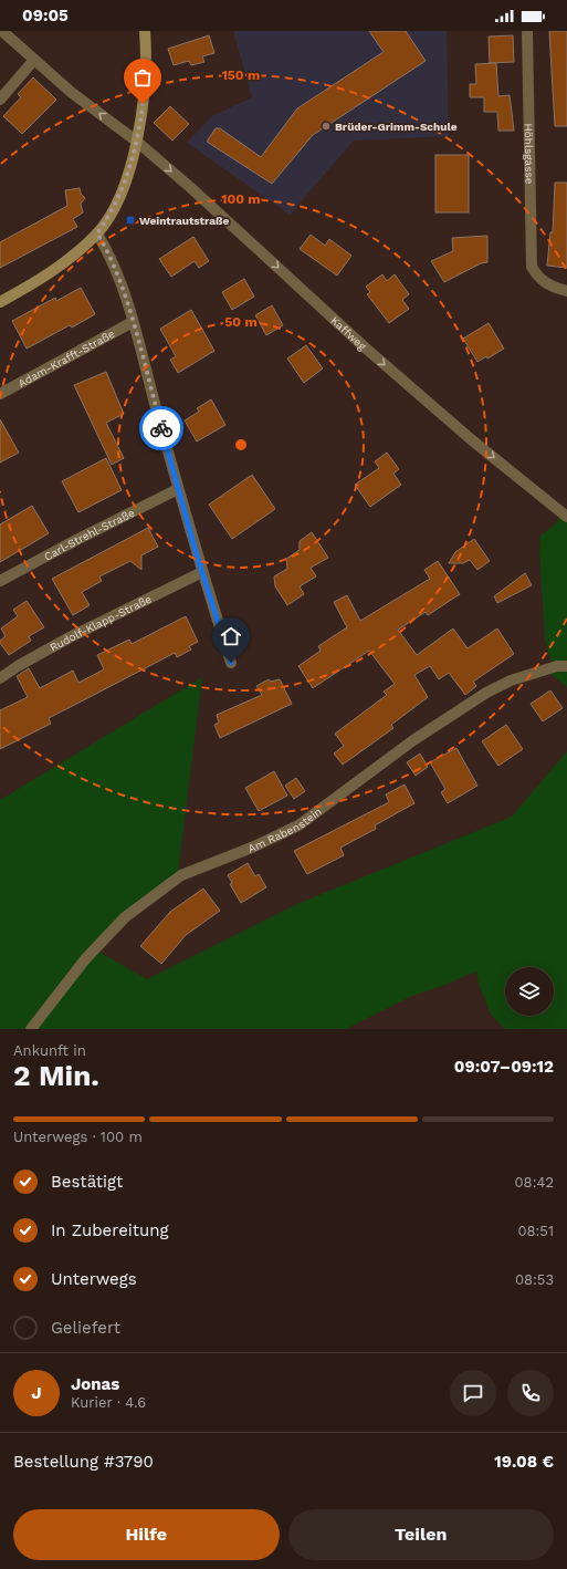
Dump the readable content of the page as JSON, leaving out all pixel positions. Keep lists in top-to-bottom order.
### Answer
{
  "streets": {
    "street": [
      "Höhlsgasse",
      "Kaffweg",
      "Adam-Krafft-Straße",
      "Carl-Strehl-Straße",
      "Rudolf-Klapp-Straße",
      "Am Rabenstein"
    ]
  },
  "places": {
    "other": ["Brüder-Grimm-Schule"],
    "transit": ["Weintrautstraße"]
  },
  "page": {
    "status": "09:05",
    "heading": ["2 Min.", "Ankunft in", "09:07–09:12"],
    "panel": [
      "Jonas",
      "Kurier · 4.6",
      "Bestellung #3790",
      "19.08 €"
    ],
    "bar": "Unterwegs · 100 m",
    "list": [
      ["Bestätigt", "08:42"],
      ["In Zubereitung", "08:51"],
      ["Unterwegs", "08:53"],
      "Geliefert"
    ],
    "round": "J",
    "buttons": ["Hilfe", "Teilen"]
  },
  "rings": ["150 m", "100 m", "50 m"]
}
